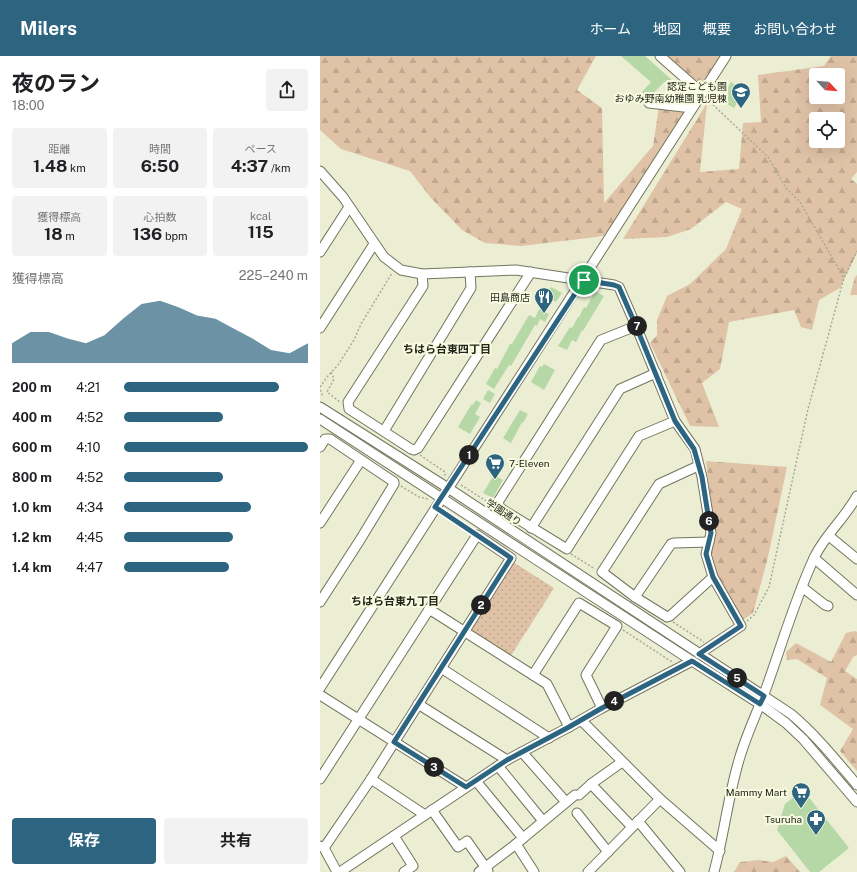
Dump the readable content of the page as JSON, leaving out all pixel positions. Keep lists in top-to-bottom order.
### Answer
{
  "streets": {
    "street": ["学園通り"]
  },
  "districts": ["ちはら台東四丁目", "ちはら台東九丁目"],
  "places": {
    "school or university": ["認定こども園 おゆみ野南幼稚園 乳児棟"],
    "restaurant": ["田島商店"],
    "supermarket": ["7-Eleven", "Mammy Mart"],
    "pharmacy": ["Tsuruha"]
  },
  "north": "bottom right",
  "page": {
    "header": "Milers",
    "nav": [
      "ホーム",
      "地図",
      "概要",
      "お問い合わせ"
    ],
    "heading": ["夜のラン", "18:00"],
    "stats": [
      ["距離", "1.48 km"],
      ["時間", "6:50"],
      ["ペース", "4:37 /km"],
      ["獲得標高", "18 m"],
      ["心拍数", "136 bpm"],
      ["kcal", "115"]
    ],
    "chart": ["獲得標高", "225–240 m"],
    "pins": [
      "7",
      "1",
      "6",
      "2",
      "5",
      "4",
      "3"
    ],
    "list": [
      {
        "name": "200 m",
        "note": "4:21"
      },
      {
        "name": "400 m",
        "note": "4:52"
      },
      {
        "name": "600 m",
        "note": "4:10"
      },
      {
        "name": "800 m",
        "note": "4:52"
      },
      {
        "name": "1.0 km",
        "note": "4:34"
      },
      {
        "name": "1.2 km",
        "note": "4:45"
      },
      {
        "name": "1.4 km",
        "note": "4:47"
      }
    ],
    "buttons": ["保存", "共有"]
  }
}
